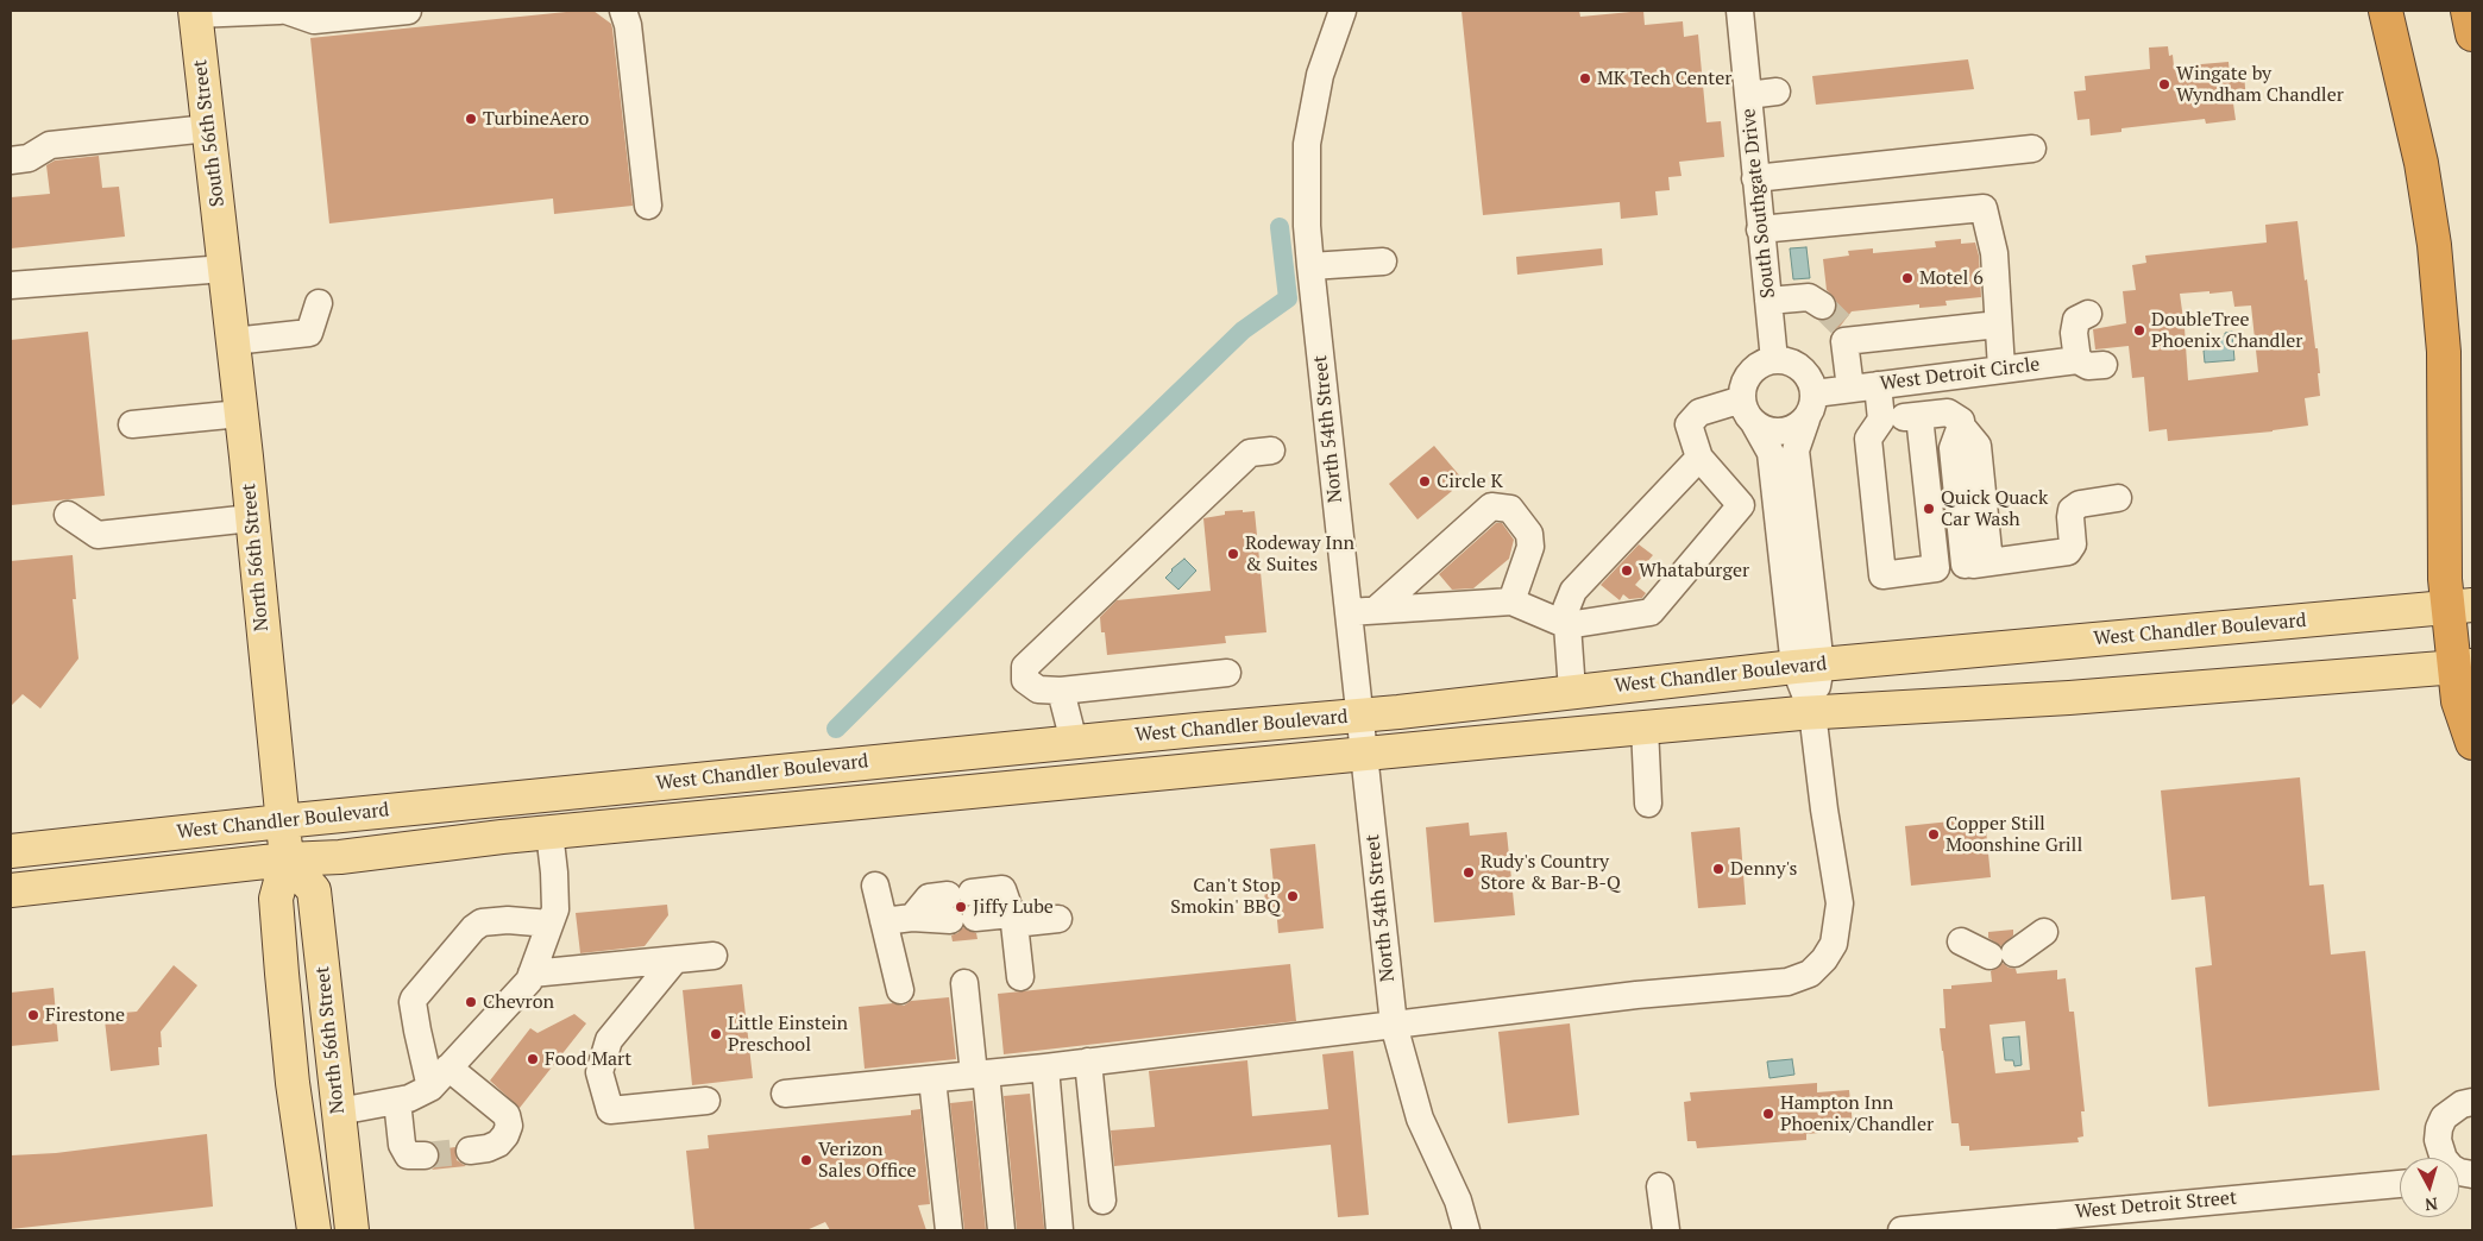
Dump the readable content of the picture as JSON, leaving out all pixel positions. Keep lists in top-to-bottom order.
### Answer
{
  "streets": {
    "main road": ["South 56th Street", "North 56th Street", "West Chandler Boulevard"],
    "street": [
      "South Southgate Drive",
      "West Detroit Circle",
      "North 54th Street",
      "West Detroit Street"
    ]
  },
  "crossings": [
    ["South 56th Street", "North 56th Street"],
    ["South Southgate Drive", "West Detroit Circle"],
    ["North 54th Street", "West Chandler Boulevard"],
    ["North 56th Street", "West Chandler Boulevard"]
  ],
  "places": [
    "MK Tech Center",
    "Wingate by Wyndham Chandler",
    "TurbineAero",
    "Motel 6",
    "DoubleTree Phoenix Chandler",
    "Circle K",
    "Quick Quack Car Wash",
    "Rodeway Inn & Suites",
    "Whataburger",
    "Copper Still Moonshine Grill",
    "Denny's",
    "Rudy's Country Store & Bar-B-Q",
    "Can't Stop Smokin' BBQ",
    "Jiffy Lube",
    "Chevron",
    "Firestone",
    "Little Einstein Preschool",
    "Food Mart",
    "Hampton Inn Phoenix/Chandler",
    "Verizon Sales Office"
  ],
  "north": "bottom"
}
